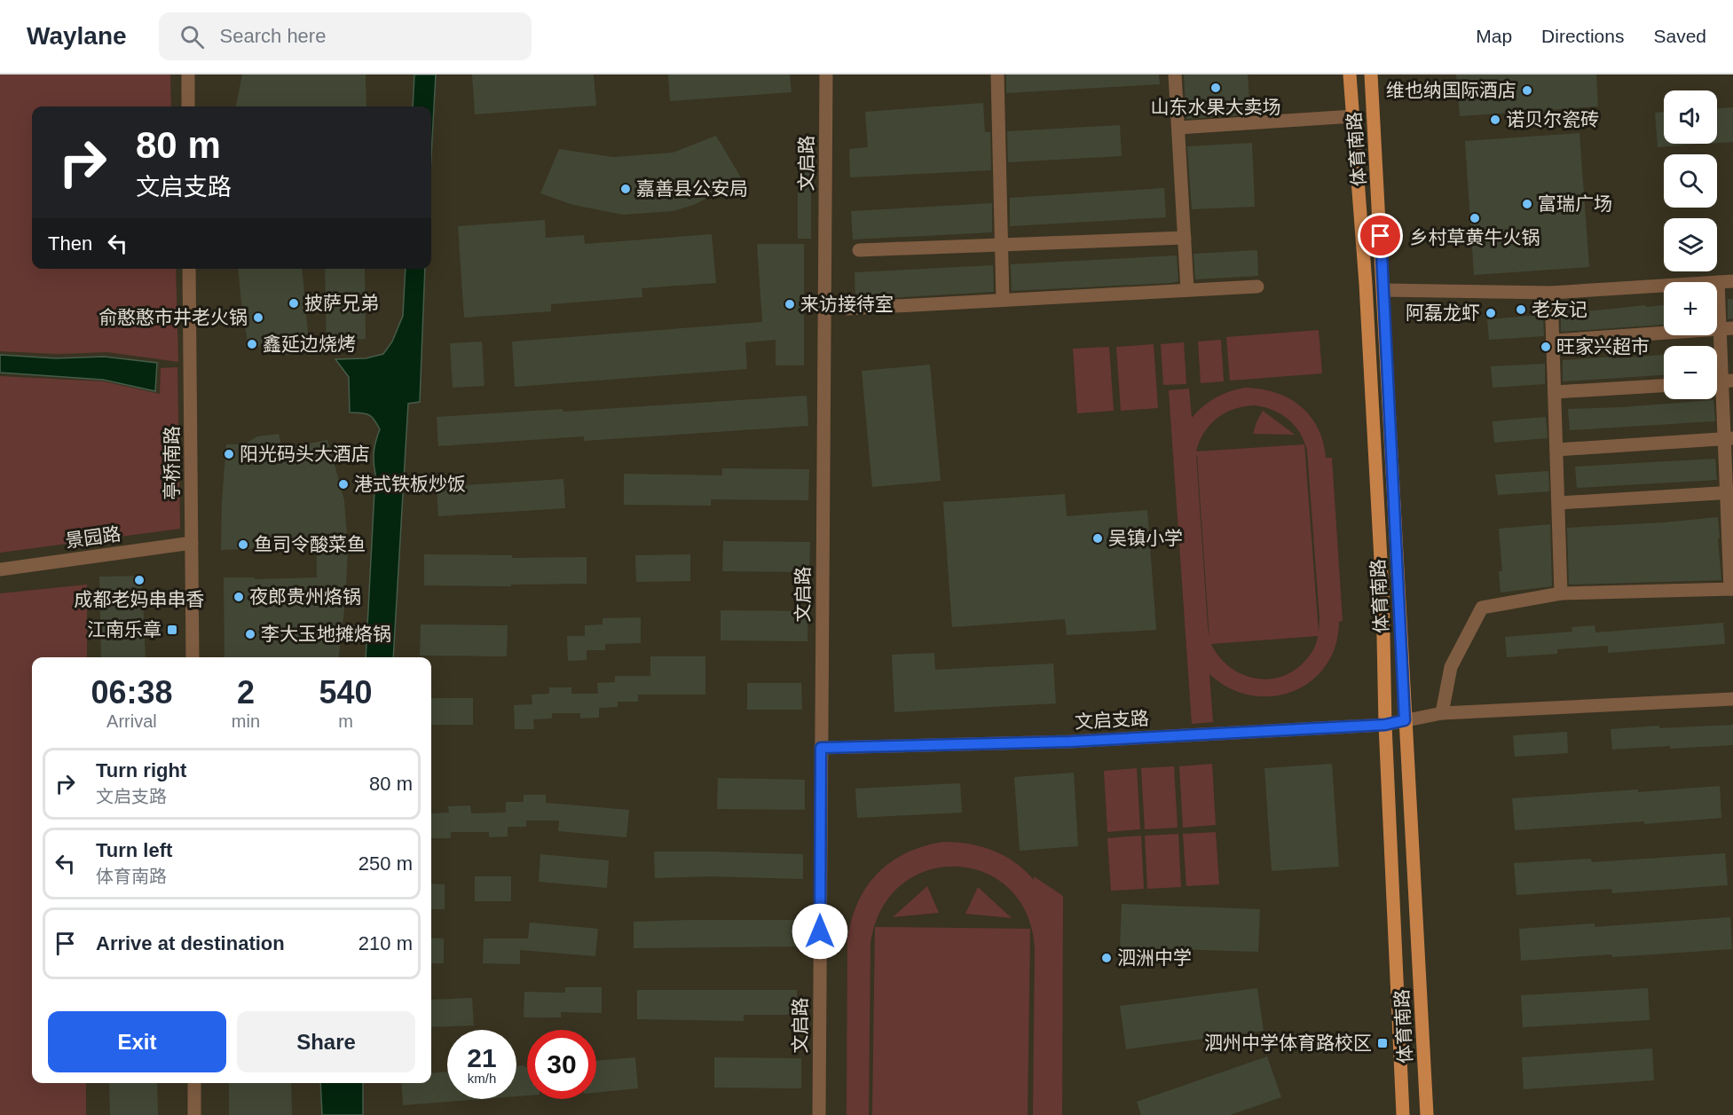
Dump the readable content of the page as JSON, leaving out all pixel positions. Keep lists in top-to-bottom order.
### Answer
{
  "streets": {
    "main road": ["体育南路"],
    "street": [
      "文启路",
      "亭桥南路",
      "景园路",
      "文启支路"
    ]
  },
  "crossings": [
    ["体育南路", "文启支路"],
    ["文启路", "文启支路"],
    ["亭桥南路", "景园路"]
  ],
  "places": {
    "other": [
      "山东水果大卖场",
      "维也纳国际酒店",
      "诺贝尔瓷砖",
      "嘉善县公安局",
      "富瑞广场",
      "乡村草黄牛火锅",
      "披萨兄弟",
      "来访接待室",
      "老友记",
      "阿磊龙虾",
      "俞憨憨市井老火锅",
      "鑫延边烧烤",
      "旺家兴超市",
      "阳光码头大酒店",
      "港式铁板炒饭",
      "吴镇小学",
      "鱼司令酸菜鱼",
      "成都老妈串串香",
      "夜郎贵州烙锅",
      "李大玉地摊烙锅",
      "泗洲中学"
    ],
    "transit": ["江南乐章", "泗州中学体育路校区"]
  },
  "page": {
    "header": "Waylane",
    "search": "Search here",
    "nav": ["Map", "Directions", "Saved"],
    "map_buttons": ["+", "−"],
    "turn": ["80 m", "文启支路"],
    "then": "Then",
    "eta": [
      "06:38",
      "Arrival",
      "2",
      "min",
      "540",
      "m"
    ],
    "list": [
      {
        "name": "Turn right",
        "note": "文启支路",
        "value": "80 m"
      },
      {
        "name": "Turn left",
        "note": "体育南路",
        "value": "250 m"
      },
      {
        "name": "Arrive at destination",
        "value": "210 m"
      }
    ],
    "buttons": ["Exit", "Share"],
    "speed": "21 km/h",
    "limit": "30"
  }
}
